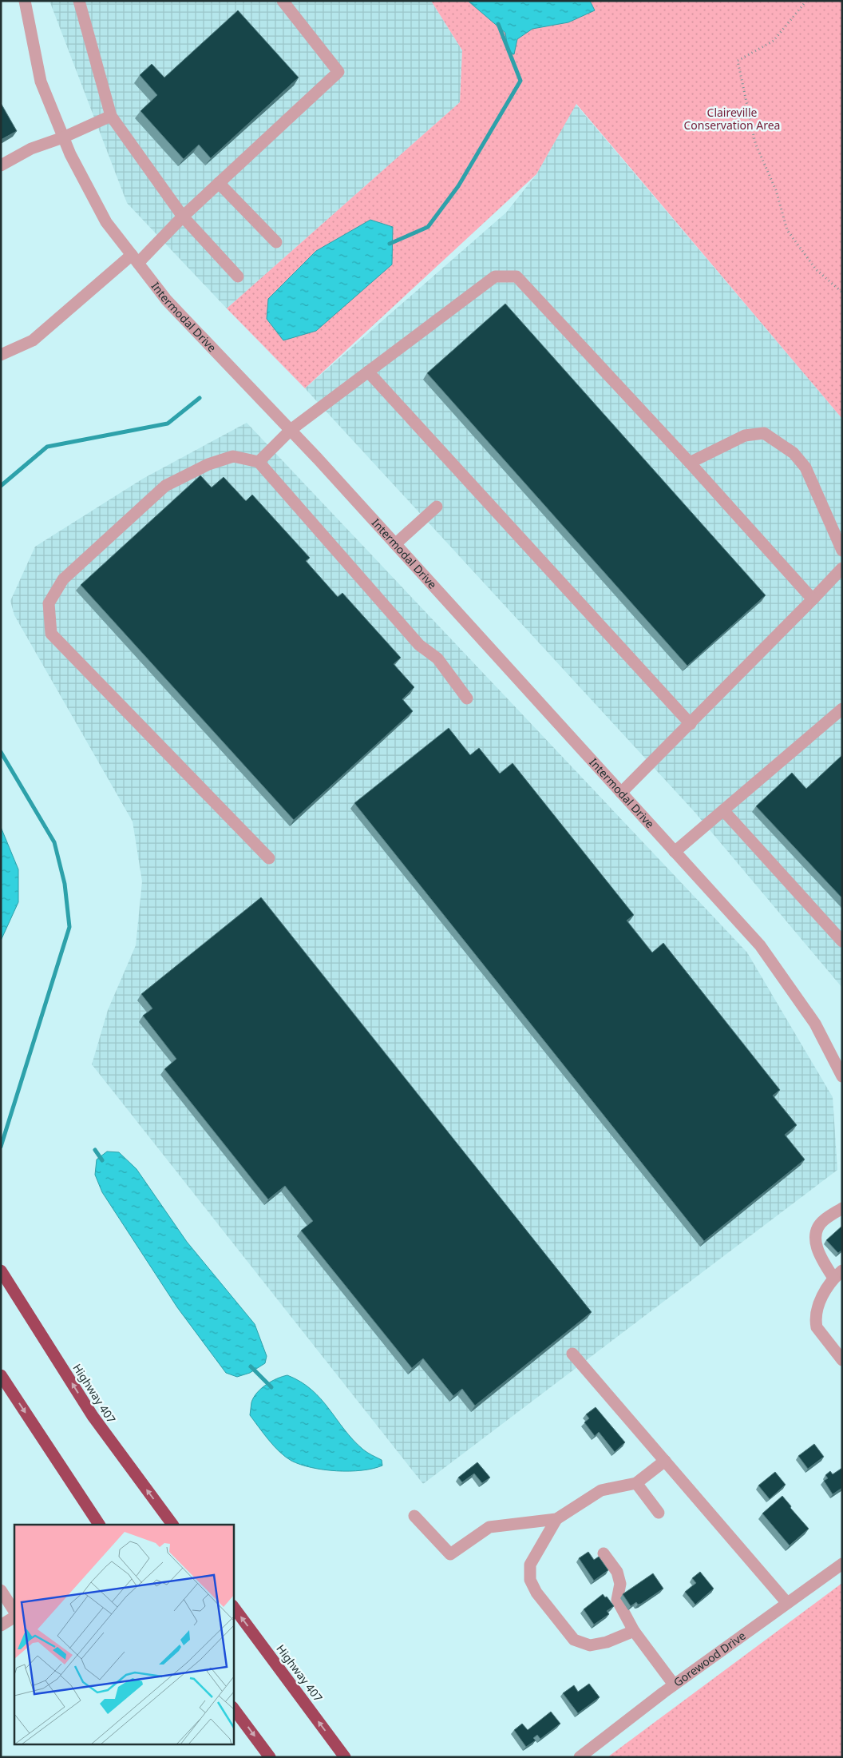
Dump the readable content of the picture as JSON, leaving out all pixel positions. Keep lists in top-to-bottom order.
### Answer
{
  "streets": {
    "highway": ["Highway 407"],
    "street": ["Intermodal Drive", "Gorewood Drive"]
  },
  "parks": ["Claireville Conservation Area"]
}
